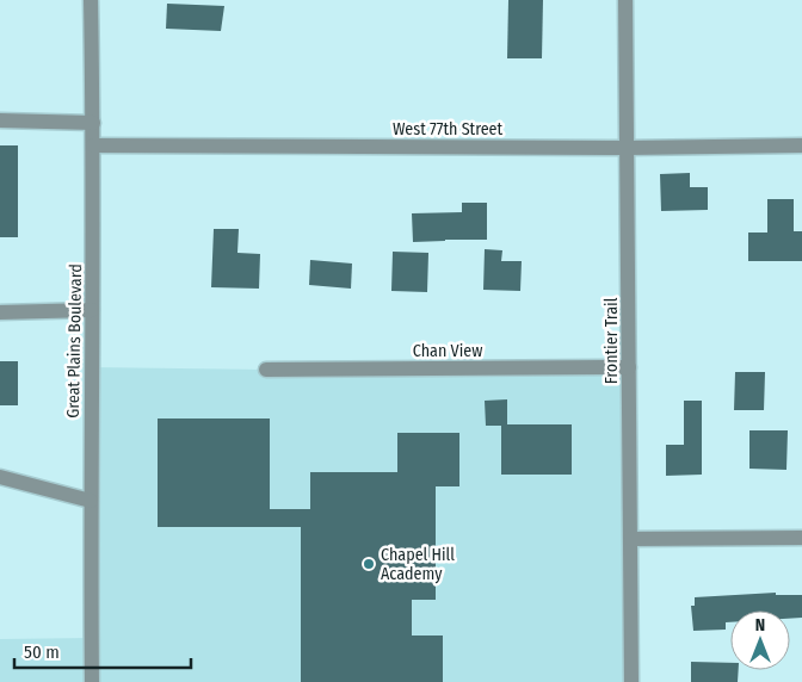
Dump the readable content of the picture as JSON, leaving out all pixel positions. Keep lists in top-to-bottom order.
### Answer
{
  "streets": {
    "street": [
      "West 77th Street",
      "Great Plains Boulevard",
      "Frontier Trail",
      "Chan View"
    ]
  },
  "crossings": [
    ["West 77th Street", "Great Plains Boulevard"],
    ["West 77th Street", "Frontier Trail"],
    ["Frontier Trail", "Chan View"]
  ],
  "places": ["Chapel Hill Academy"],
  "scale_bar": "50 m",
  "north": "top"
}
